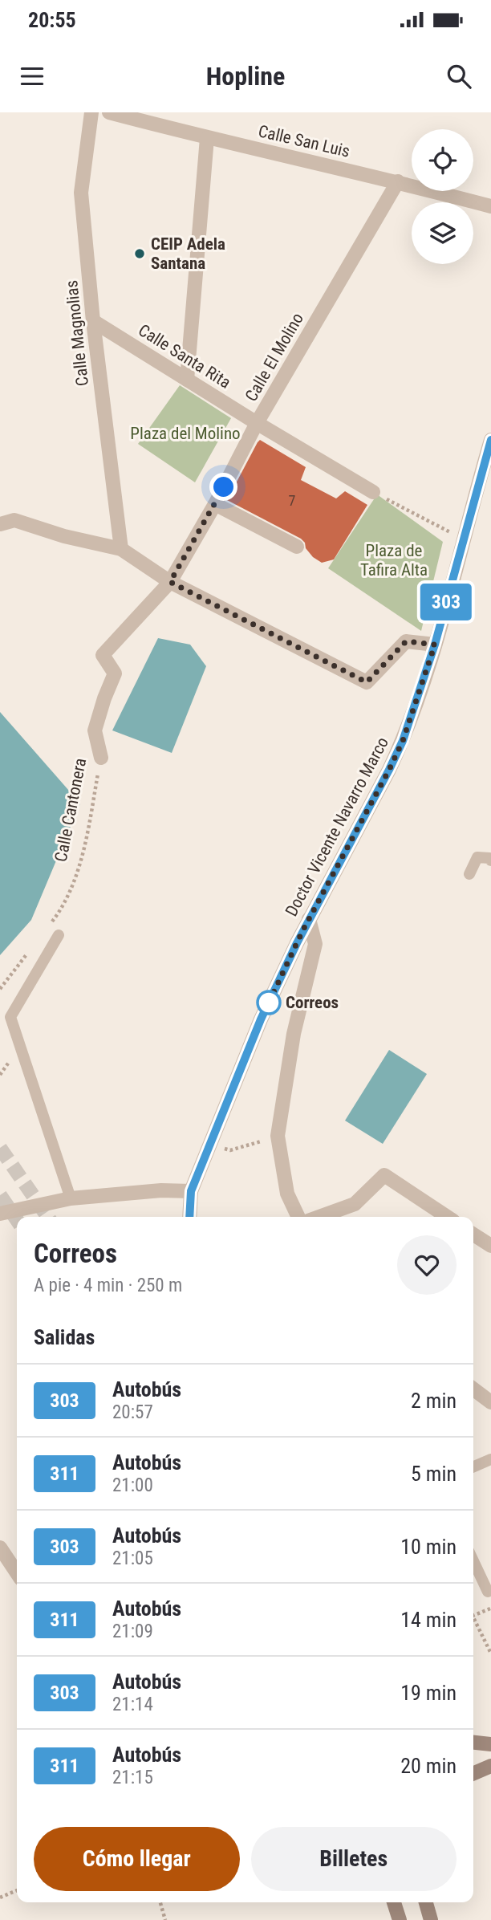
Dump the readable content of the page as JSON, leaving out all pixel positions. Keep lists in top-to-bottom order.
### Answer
{
  "streets": {
    "street": [
      "Calle San Luis",
      "Calle Magnolias",
      "Calle Santa Rita",
      "Calle El Molino",
      "Calle Cantonera",
      "Doctor Vicente Navarro Marco"
    ]
  },
  "crossings": [
    ["Calle San Luis", "Calle El Molino"],
    ["Calle Magnolias", "Calle Santa Rita"],
    ["Calle Santa Rita", "Calle El Molino"],
    ["Calle El Molino", "Calle Cantonera"]
  ],
  "parks": ["Plaza del Molino", "Plaza de Tafira Alta"],
  "places": ["CEIP Adela Santana", "Correos"],
  "lines": ["bus line 303"],
  "house_numbers": ["7"],
  "page": {
    "status": "20:55",
    "header": "Hopline",
    "on_map": "303",
    "heading": [
      ["Correos", "A pie · 4 min · 250 m"],
      "Salidas"
    ],
    "list": [
      {
        "mark": "303",
        "name": "Autobús",
        "note": "20:57",
        "value": "2 min"
      },
      {
        "mark": "311",
        "name": "Autobús",
        "note": "21:00",
        "value": "5 min"
      },
      {
        "mark": "303",
        "name": "Autobús",
        "note": "21:05",
        "value": "10 min"
      },
      {
        "mark": "311",
        "name": "Autobús",
        "note": "21:09",
        "value": "14 min"
      },
      {
        "mark": "303",
        "name": "Autobús",
        "note": "21:14",
        "value": "19 min"
      },
      {
        "mark": "311",
        "name": "Autobús",
        "note": "21:15",
        "value": "20 min"
      }
    ],
    "buttons": ["Cómo llegar", "Billetes"]
  }
}
